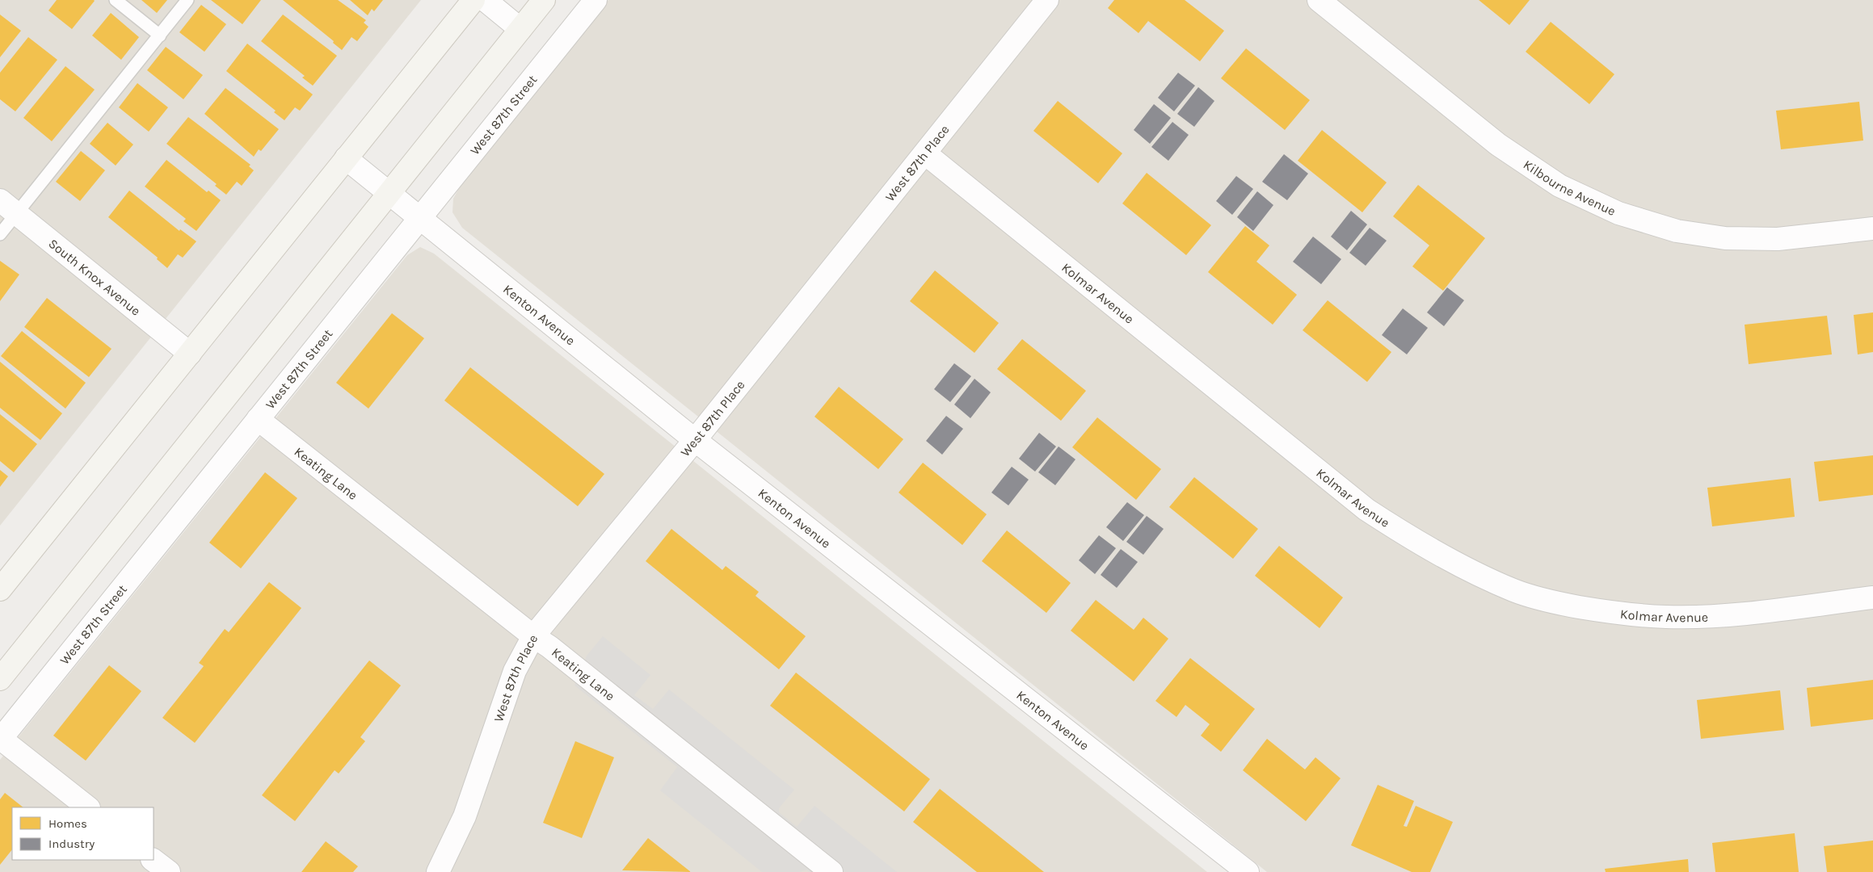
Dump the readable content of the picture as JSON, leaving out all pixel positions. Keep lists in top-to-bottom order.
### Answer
{
  "streets": {
    "street": [
      "West 87th Street",
      "West 87th Place",
      "Kilbourne Avenue",
      "South Knox Avenue",
      "Kolmar Avenue",
      "Kenton Avenue",
      "Keating Lane"
    ]
  },
  "crossings": [
    ["West 87th Street", "Kenton Avenue"],
    ["West 87th Street", "Keating Lane"],
    ["West 87th Place", "Kolmar Avenue"],
    ["West 87th Place", "Kenton Avenue"],
    ["West 87th Place", "Keating Lane"]
  ],
  "legend": ["Homes", "Industry"]
}
